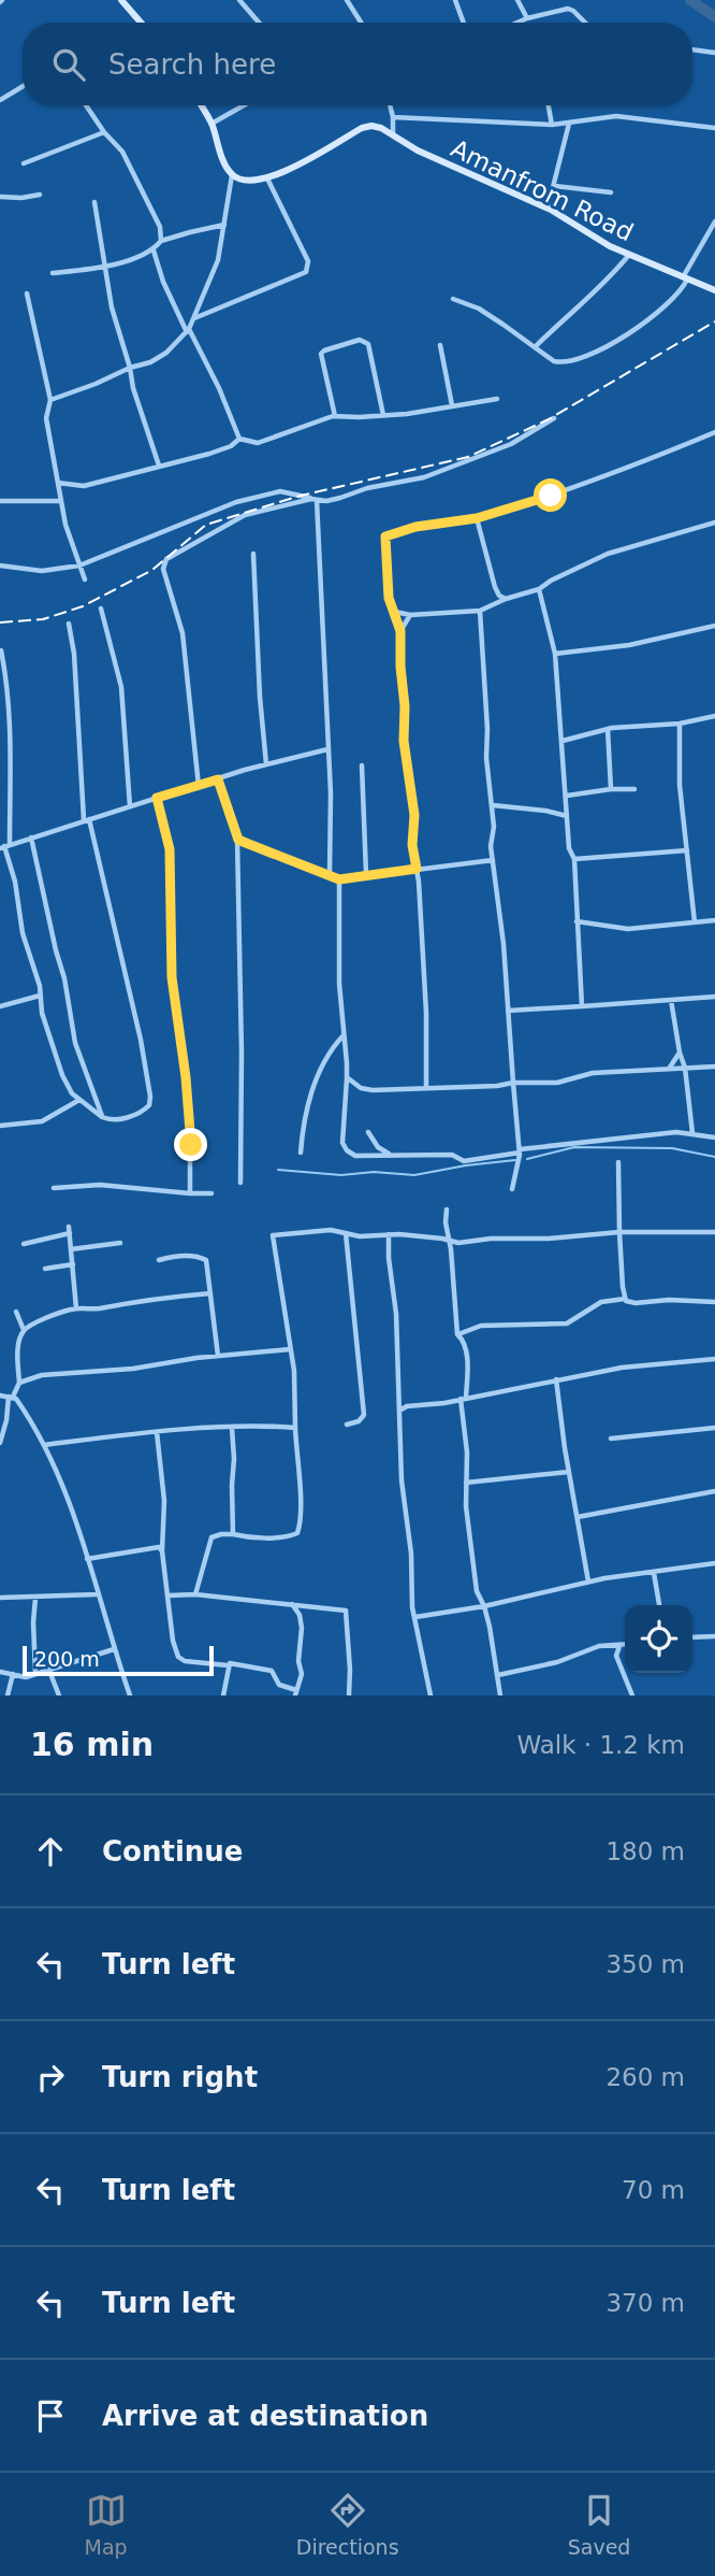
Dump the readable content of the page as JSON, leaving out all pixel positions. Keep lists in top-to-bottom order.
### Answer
{
  "streets": {
    "street": ["Amanfrom Road"]
  },
  "scale_bar": "200 m",
  "page": {
    "search": "Search here",
    "scale": "200 m",
    "heading": ["16 min", "Walk · 1.2 km"],
    "list": [
      ["Continue", "180 m"],
      ["Turn left", "350 m"],
      ["Turn right", "260 m"],
      ["Turn left", "70 m"],
      ["Turn left", "370 m"],
      "Arrive at destination"
    ],
    "nav": ["Map", "Directions", "Saved"]
  }
}
